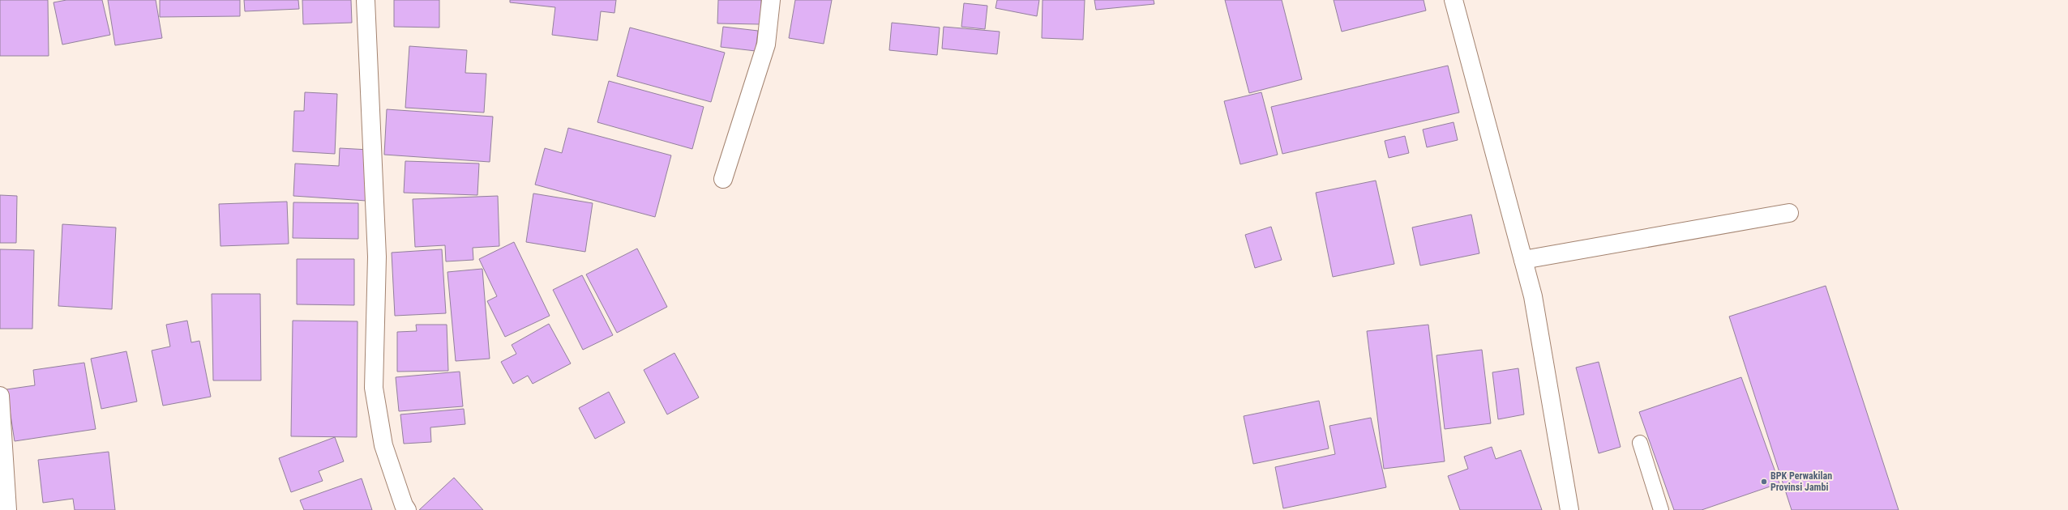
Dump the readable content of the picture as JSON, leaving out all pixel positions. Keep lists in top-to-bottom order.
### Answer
{
  "places": ["BPK Perwakilan Provinsi Jambi"]
}
